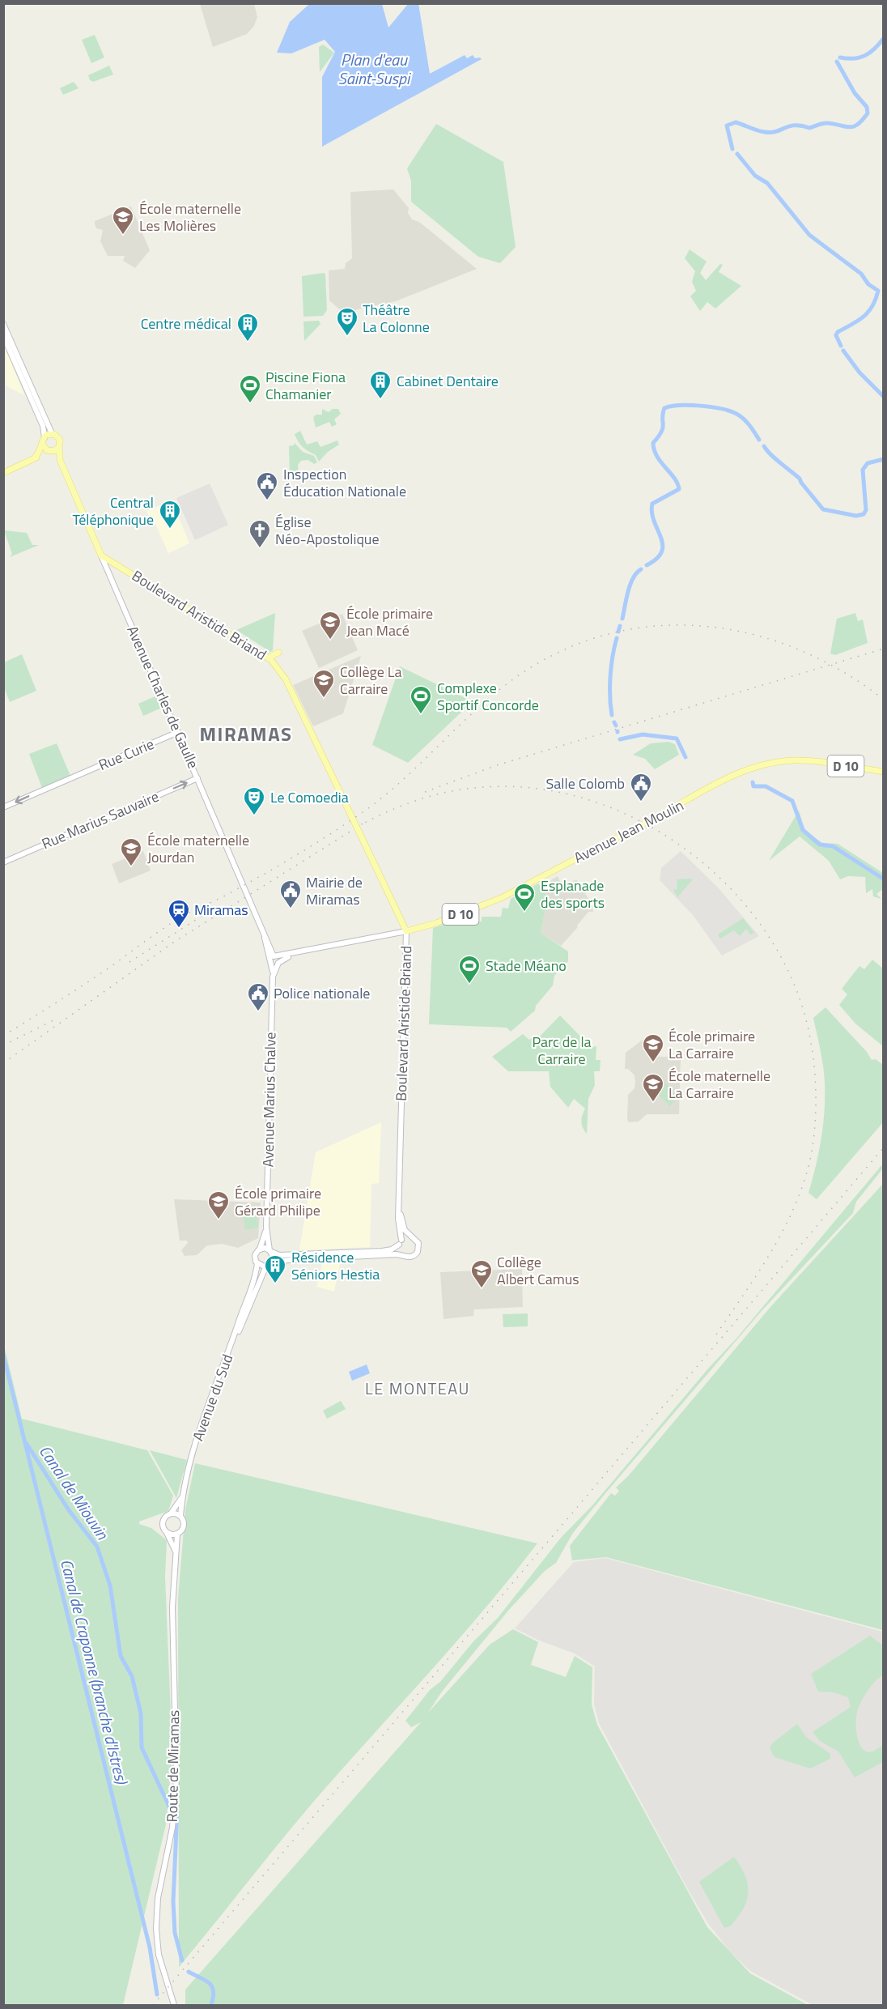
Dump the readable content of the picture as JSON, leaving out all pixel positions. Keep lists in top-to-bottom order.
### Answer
{
  "streets": {
    "main road": [
      "Boulevard Aristide Briand",
      "Avenue Charles de Gaulle",
      "Rue Curie",
      "D 10",
      "Rue Marius Sauvaire",
      "Avenue Jean Moulin",
      "Avenue Marius Chalve",
      "Avenue du Sud",
      "Route de Miramas"
    ]
  },
  "crossings": [
    ["Boulevard Aristide Briand", "Avenue Charles de Gaulle"],
    ["Boulevard Aristide Briand", "Avenue Jean Moulin"],
    ["Avenue Charles de Gaulle", "Rue Curie"],
    ["Avenue Charles de Gaulle", "Rue Marius Sauvaire"],
    ["Avenue Charles de Gaulle", "Avenue Jean Moulin"],
    ["Avenue Charles de Gaulle", "Avenue Marius Chalve"],
    ["Avenue Jean Moulin", "Avenue Marius Chalve"],
    ["Avenue Marius Chalve", "Avenue du Sud"]
  ],
  "one_way": ["Rue Curie", "Rue Marius Sauvaire"],
  "districts": ["MIRAMAS", "LE MONTEAU"],
  "water": ["Plan d'eau Saint-Suspi", "Canal de Miouvin", "Canal de Craponne (branche d'Istres)"],
  "parks": ["Parc de la Carraire"],
  "places": {
    "school or university": [
      "École maternelle Les Molières",
      "École primaire Jean Macé",
      "Collège La Carraire",
      "École maternelle Jourdan",
      "École primaire La Carraire",
      "École maternelle La Carraire",
      "École primaire Gérard Philipe",
      "Collège Albert Camus"
    ],
    "theatre": ["Théâtre La Colonne", "Le Comoedia"],
    "building": [
      "Centre médical",
      "Cabinet Dentaire",
      "Central Téléphonique",
      "Résidence Séniors Hestia"
    ],
    "sports": [
      "Piscine Fiona Chamanier",
      "Complexe Sportif Concorde",
      "Esplanade des sports",
      "Stade Méano"
    ],
    "public building": [
      "Inspection Éducation Nationale",
      "Salle Colomb",
      "Mairie de Miramas",
      "Police nationale"
    ],
    "church": ["Église Néo-Apostolique"],
    "station": ["Miramas"]
  }
}
